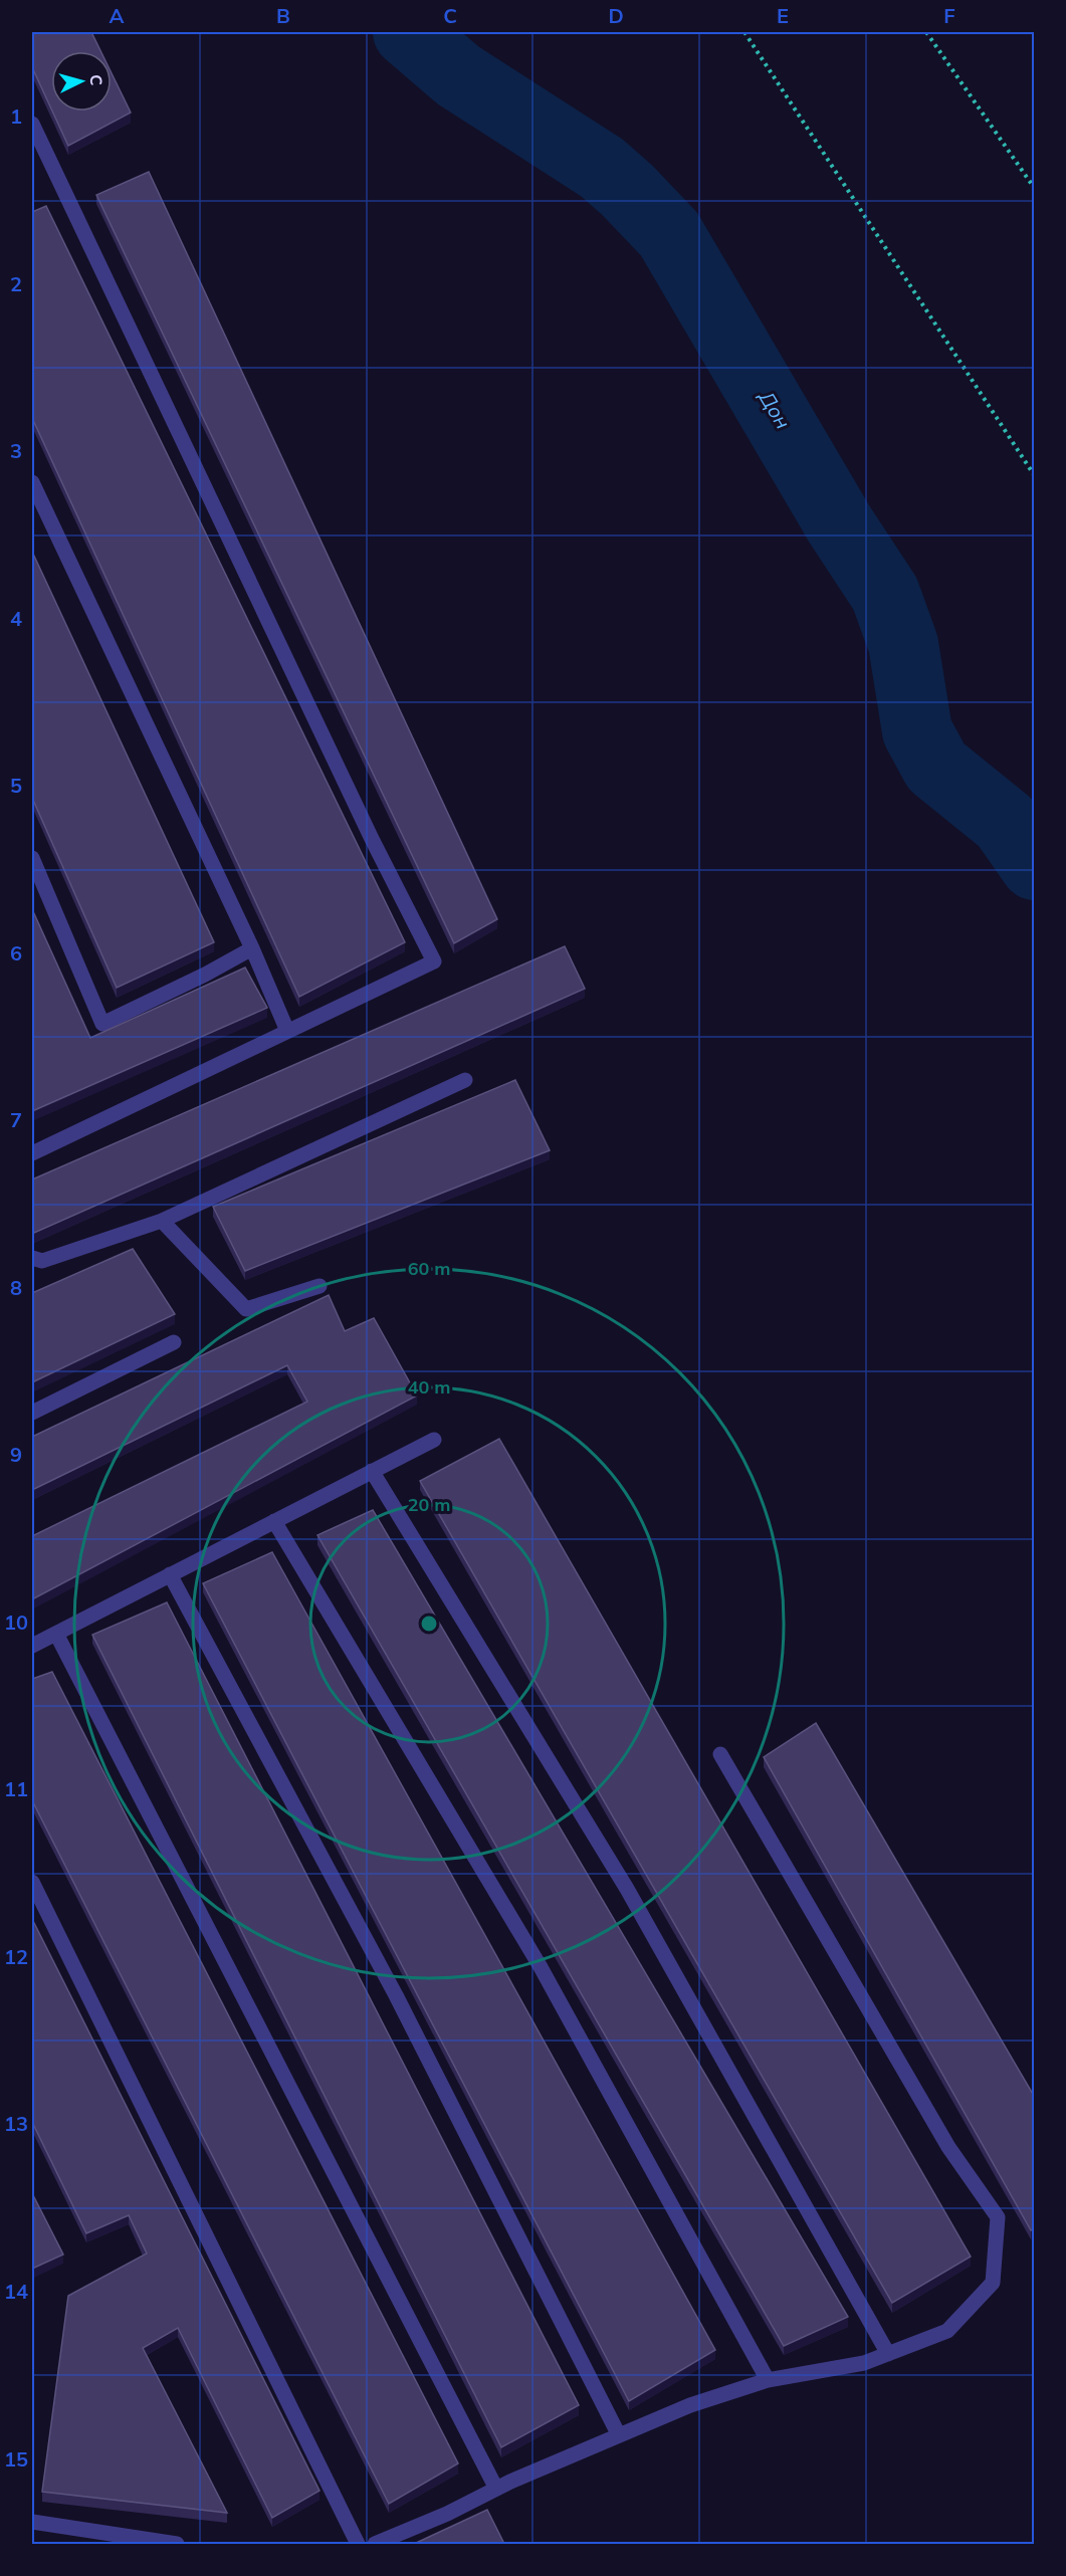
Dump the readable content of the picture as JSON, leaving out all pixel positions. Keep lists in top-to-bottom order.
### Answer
{
  "water": ["Дон"],
  "north": "right",
  "grid": {
    "columns": [
      "A",
      "B",
      "C",
      "D",
      "E",
      "F"
    ],
    "rows": [
      "1",
      "2",
      "3",
      "4",
      "5",
      "6",
      "7",
      "8",
      "9",
      "10",
      "11",
      "12",
      "13",
      "14",
      "15"
    ]
  },
  "rings": ["60 m", "40 m", "20 m"]
}
